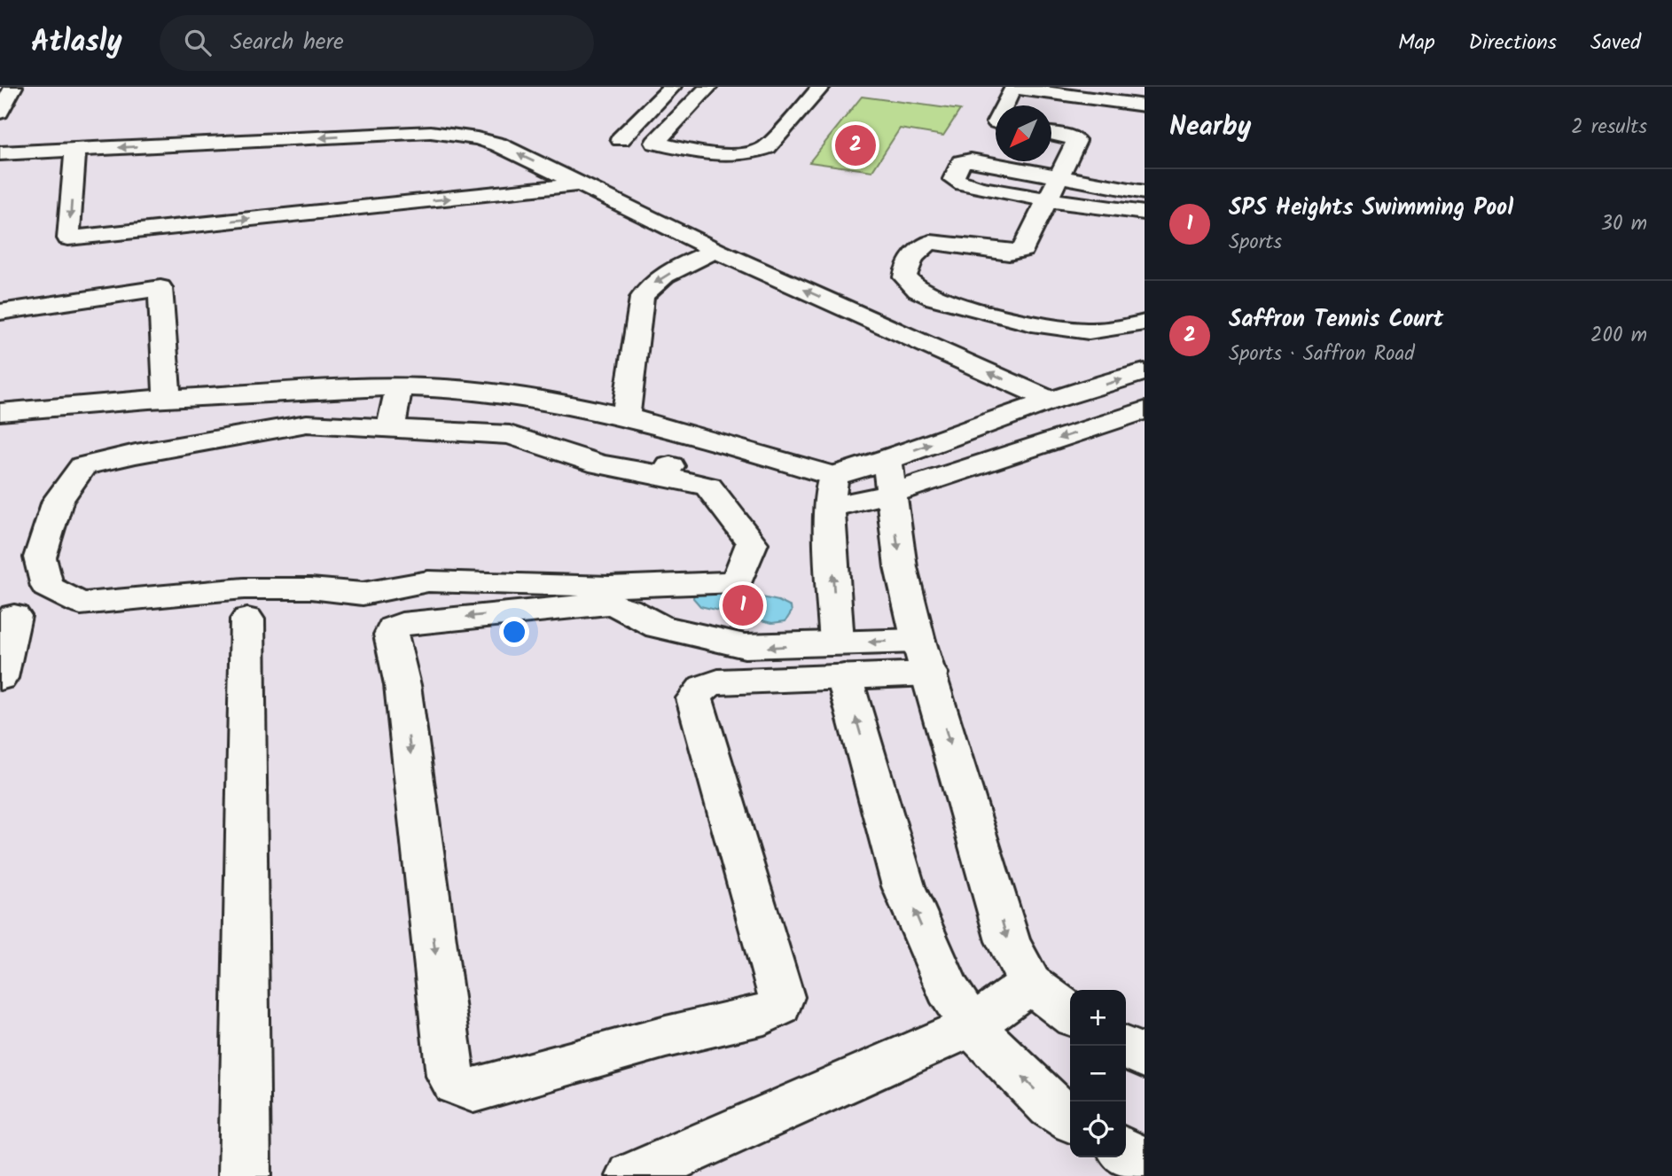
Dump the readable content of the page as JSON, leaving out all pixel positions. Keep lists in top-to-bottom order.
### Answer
{
  "north": "bottom left",
  "page": {
    "header": "Atlasly",
    "search": "Search here",
    "nav": ["Map", "Directions", "Saved"],
    "heading": ["Nearby", "2 results"],
    "pins": ["2", "1"],
    "list": [
      {
        "mark": "1",
        "name": "SPS Heights Swimming Pool",
        "note": "Sports",
        "value": "30 m"
      },
      {
        "mark": "2",
        "name": "Saffron Tennis Court",
        "note": "Sports · Saffron Road",
        "value": "200 m"
      }
    ],
    "map_buttons": ["+", "−"]
  }
}
